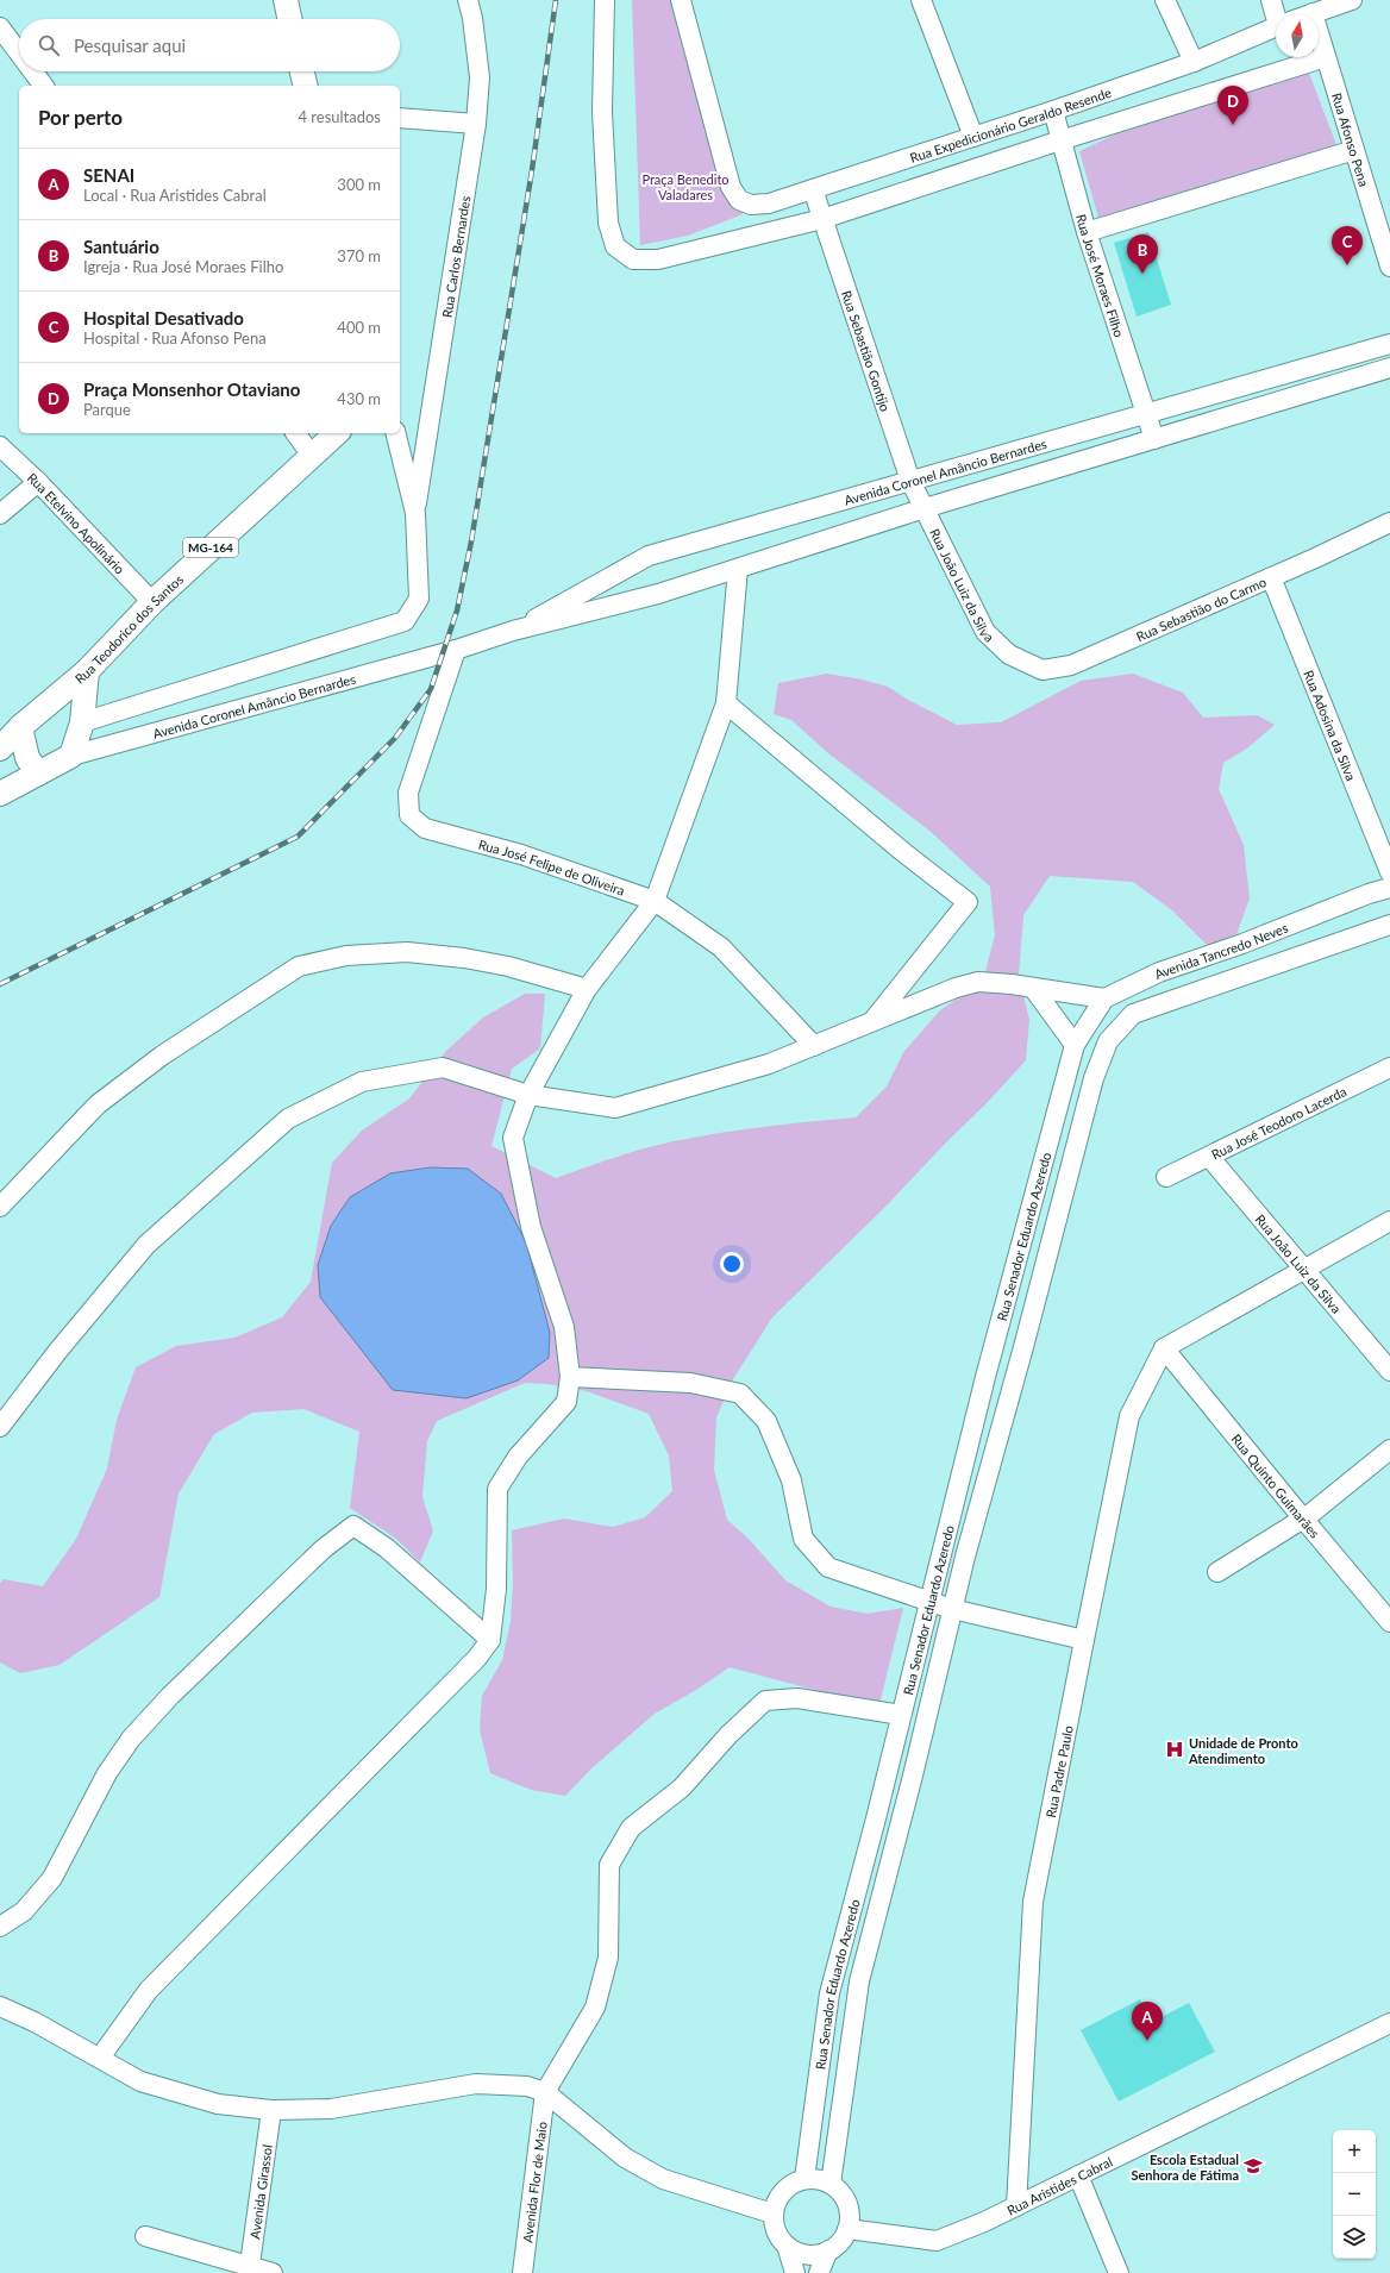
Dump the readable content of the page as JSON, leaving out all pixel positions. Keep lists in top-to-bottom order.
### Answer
{
  "streets": {
    "main road": ["Avenida Coronel Amâncio Bernardes", "MG-164", "Rua Teodorico dos Santos"],
    "street": [
      "Rua Expedicionário Geraldo Resende",
      "Rua Afonso Pena",
      "Rua Carlos Bernardes",
      "Rua José Moraes Filho",
      "Rua Sebastião Gontijo",
      "Rua Etelvino Apolinário",
      "Rua João Luiz da Silva",
      "Rua Sebastião do Carmo",
      "Rua Adosina da Silva",
      "Rua José Felipe de Oliveira",
      "Avenida Tancredo Neves",
      "Rua José Teodoro Lacerda",
      "Rua Senador Eduardo Azeredo",
      "Rua Quinto Guimarães",
      "Rua Padre Paulo",
      "Avenida Flor de Maio",
      "Rua Aristides Cabral",
      "Avenida Girassol"
    ]
  },
  "crossings": [
    ["Rua Expedicionário Geraldo Resende", "Rua José Moraes Filho"],
    ["Rua Expedicionário Geraldo Resende", "Rua Sebastião Gontijo"],
    ["Rua José Moraes Filho", "Avenida Coronel Amâncio Bernardes"],
    ["Rua Sebastião Gontijo", "Avenida Coronel Amâncio Bernardes"],
    ["Rua Sebastião Gontijo", "Rua João Luiz da Silva"],
    ["Avenida Coronel Amâncio Bernardes", "Rua João Luiz da Silva"],
    ["Avenida Coronel Amâncio Bernardes", "Rua José Felipe de Oliveira"],
    ["Rua Etelvino Apolinário", "Rua Teodorico dos Santos"],
    ["Rua João Luiz da Silva", "Rua Sebastião do Carmo"],
    ["Rua João Luiz da Silva", "Rua José Teodoro Lacerda"],
    ["Rua Sebastião do Carmo", "Rua Adosina da Silva"],
    ["Rua Senador Eduardo Azeredo", "Rua Aristides Cabral"],
    ["Rua Quinto Guimarães", "Rua Padre Paulo"],
    ["Rua Padre Paulo", "Rua Aristides Cabral"]
  ],
  "parks": ["Praça Benedito Valadares"],
  "places": {
    "hospital": ["Unidade de Pronto Atendimento"],
    "school or university": ["Escola Estadual Senhora de Fátima"]
  },
  "north": "top",
  "page": {
    "search": "Pesquisar aqui",
    "pins": [
      "D",
      "C",
      "B",
      "A"
    ],
    "heading": ["Por perto", "4 resultados"],
    "list": [
      {
        "mark": "A",
        "name": "SENAI",
        "note": "Local · Rua Aristides Cabral",
        "value": "300 m"
      },
      {
        "mark": "B",
        "name": "Santuário",
        "note": "Igreja · Rua José Moraes Filho",
        "value": "370 m"
      },
      {
        "mark": "C",
        "name": "Hospital Desativado",
        "note": "Hospital · Rua Afonso Pena",
        "value": "400 m"
      },
      {
        "mark": "D",
        "name": "Praça Monsenhor Otaviano",
        "note": "Parque",
        "value": "430 m"
      }
    ],
    "map_buttons": ["+", "−"]
  }
}
